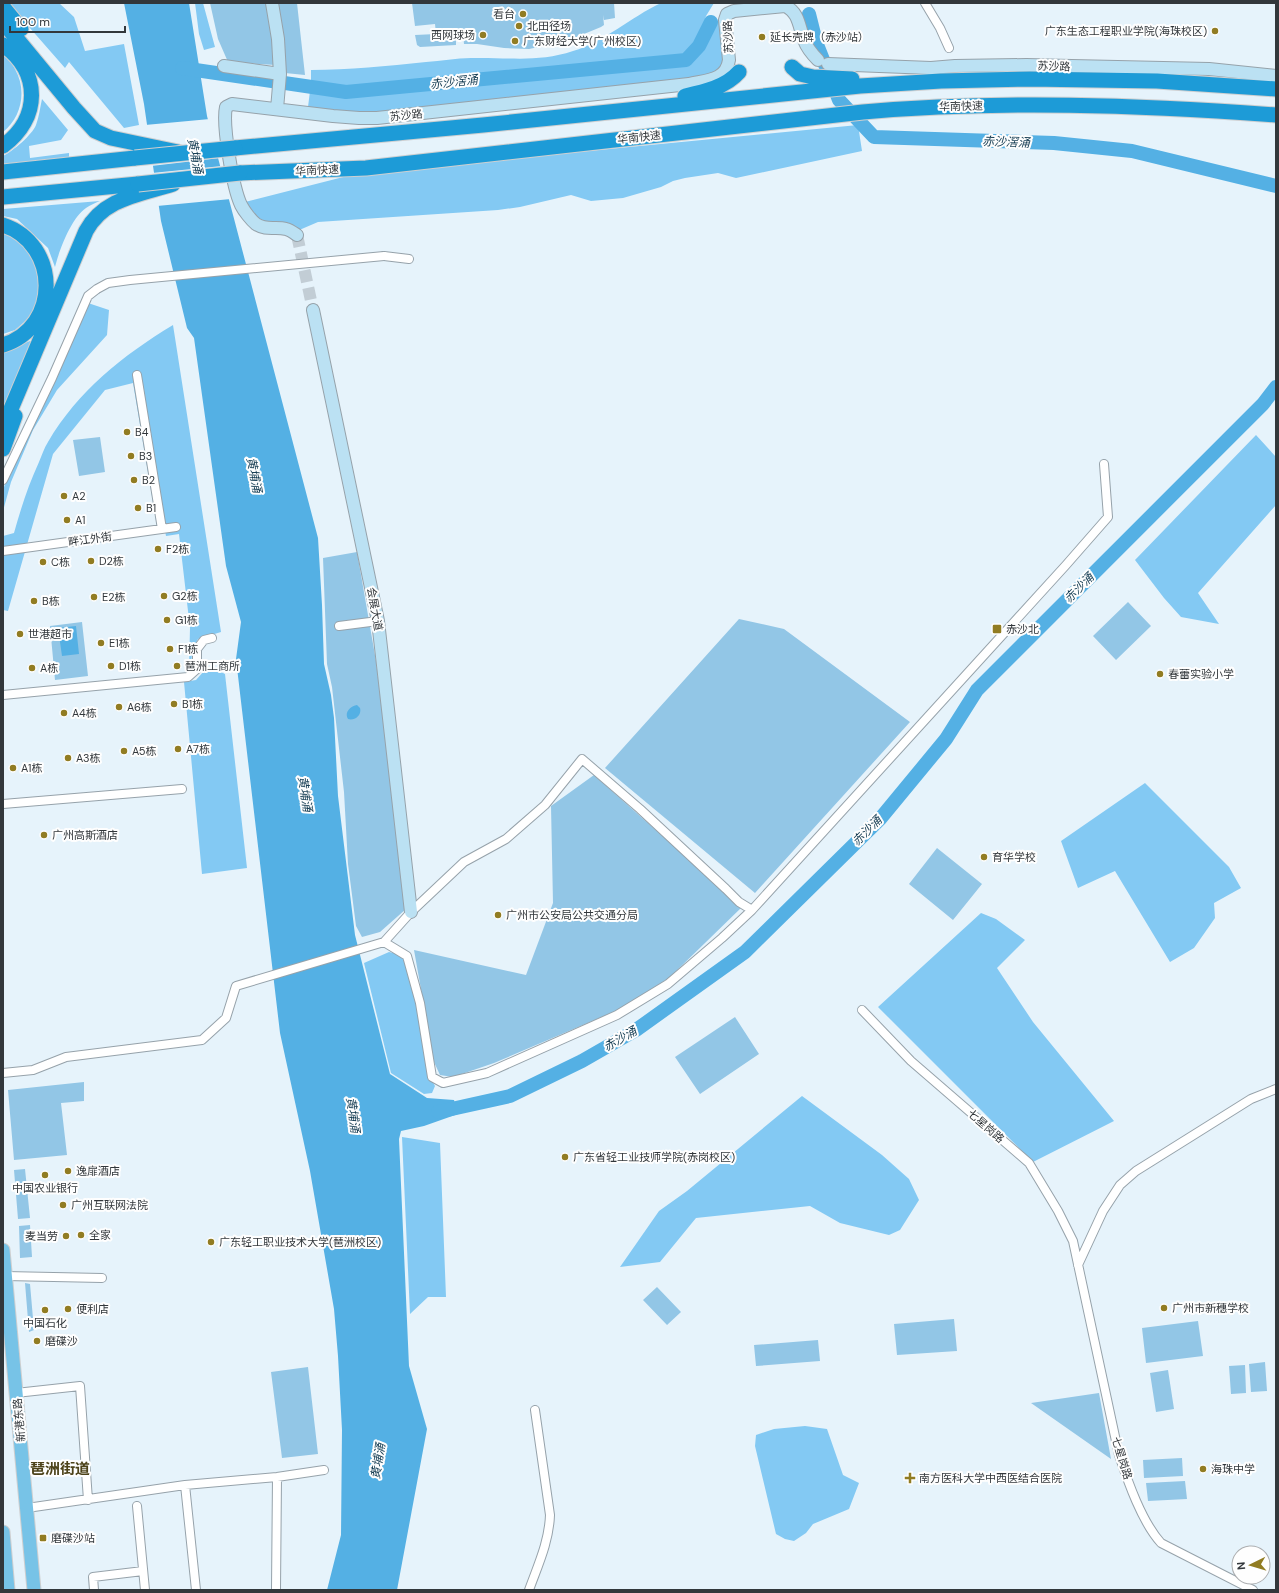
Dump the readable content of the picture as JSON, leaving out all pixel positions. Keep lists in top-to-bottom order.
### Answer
{
  "streets": {
    "highway": ["华南快速"],
    "main road": ["新港东路"],
    "street": [
      "苏沙路",
      "畔江外街",
      "会展大道",
      "七星岗路"
    ]
  },
  "districts": ["琶洲街道"],
  "water": ["赤沙滘涌", "黄埔涌", "赤沙涌"],
  "places": {
    "other": [
      "看台",
      "北田径场",
      "广东生态工程职业学院(海珠校区)",
      "西网球场",
      "延长壳牌（赤沙站）",
      "广东财经大学(广州校区)",
      "B4",
      "B3",
      "B2",
      "A2",
      "B1",
      "A1",
      "F2栋",
      "D2栋",
      "C栋",
      "G2栋",
      "E2栋",
      "B栋",
      "G1栋",
      "世港超市",
      "E1栋",
      "F1栋",
      "D1栋",
      "琶洲工商所",
      "A栋",
      "春蕾实验小学",
      "B1栋",
      "A6栋",
      "A4栋",
      "A7栋",
      "A5栋",
      "A3栋",
      "A1栋",
      "广州高斯酒店",
      "育华学校",
      "广州市公安局公共交通分局",
      "广东省轻工业技师学院(赤岗校区)",
      "逸扉酒店",
      "中国农业银行",
      "广州互联网法院",
      "全家",
      "麦当劳",
      "广东轻工职业技术大学(琶洲校区)",
      "广州市新穗学校",
      "便利店",
      "中国石化",
      "磨碟沙",
      "海珠中学"
    ],
    "transit": ["赤沙北", "磨碟沙站"],
    "health": ["南方医科大学中西医结合医院"]
  },
  "scale_bar": "100 m",
  "north": "left"
}
